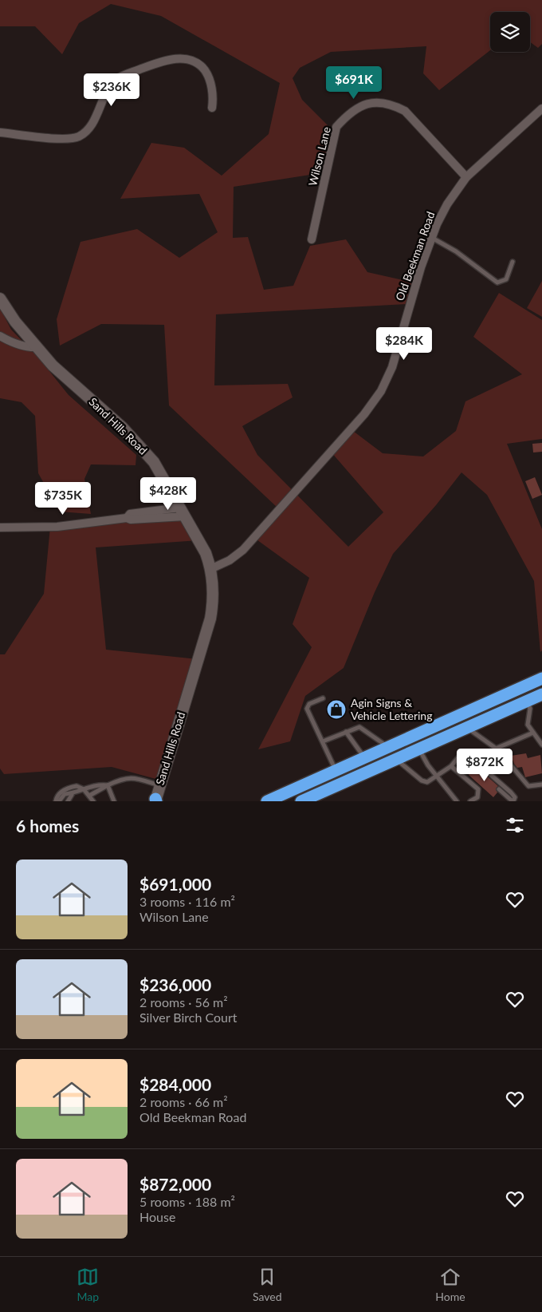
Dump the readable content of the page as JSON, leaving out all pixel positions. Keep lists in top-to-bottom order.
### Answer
{
  "streets": {
    "street": ["Wilson Lane", "Old Beekman Road", "Sand Hills Road"]
  },
  "crossings": [
    ["Wilson Lane", "Old Beekman Road"],
    ["Old Beekman Road", "Sand Hills Road"]
  ],
  "places": {
    "shop": ["Agin Signs & Vehicle Lettering"]
  },
  "page": {
    "price": [
      "$691K",
      "$236K",
      "$284K",
      "$428K",
      "$735K",
      "$872K"
    ],
    "heading": "6 homes",
    "list": [
      {
        "name": "$691,000",
        "note": "3 rooms · 116 m² · Wilson Lane"
      },
      {
        "name": "$236,000",
        "note": "2 rooms · 56 m² · Silver Birch Court"
      },
      {
        "name": "$284,000",
        "note": "2 rooms · 66 m² · Old Beekman Road"
      },
      {
        "name": "$872,000",
        "note": "5 rooms · 188 m² · House"
      }
    ],
    "tabs": ["Map", "Saved", "Home"]
  }
}
